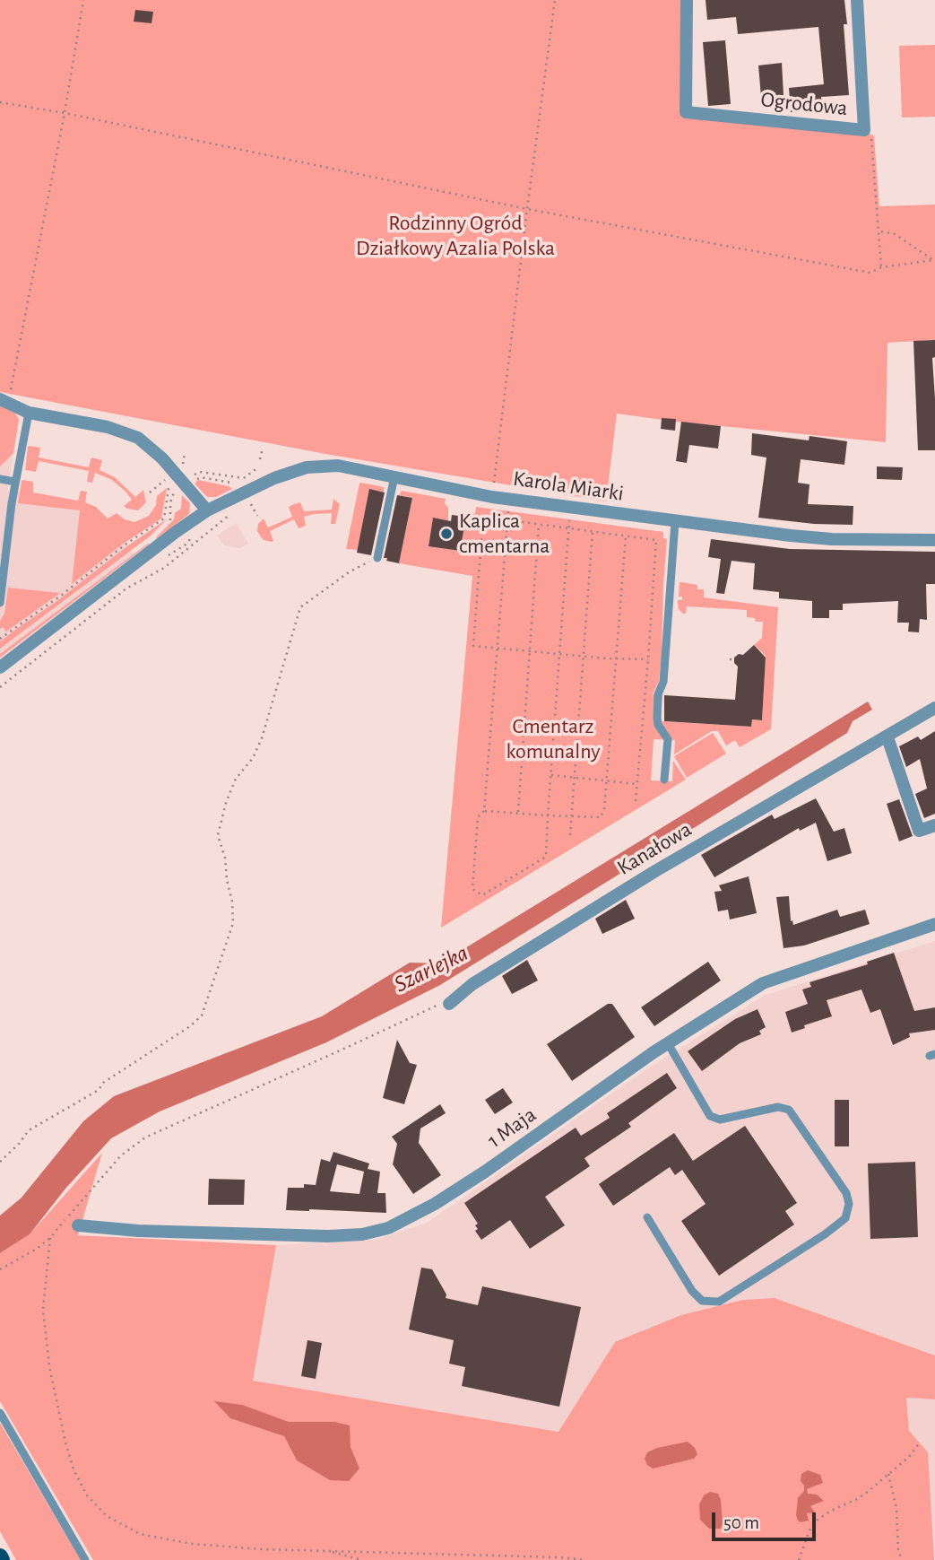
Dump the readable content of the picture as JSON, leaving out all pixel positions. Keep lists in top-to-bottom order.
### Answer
{
  "streets": {
    "street": [
      "Ogrodowa",
      "Karola Miarki",
      "Kanałowa",
      "1 Maja"
    ]
  },
  "water": ["Szarlejka"],
  "parks": ["Rodzinny Ogród Działkowy Azalia Polska", "Cmentarz komunalny"],
  "places": ["Kaplica cmentarna"],
  "scale_bar": "50 m"
}
